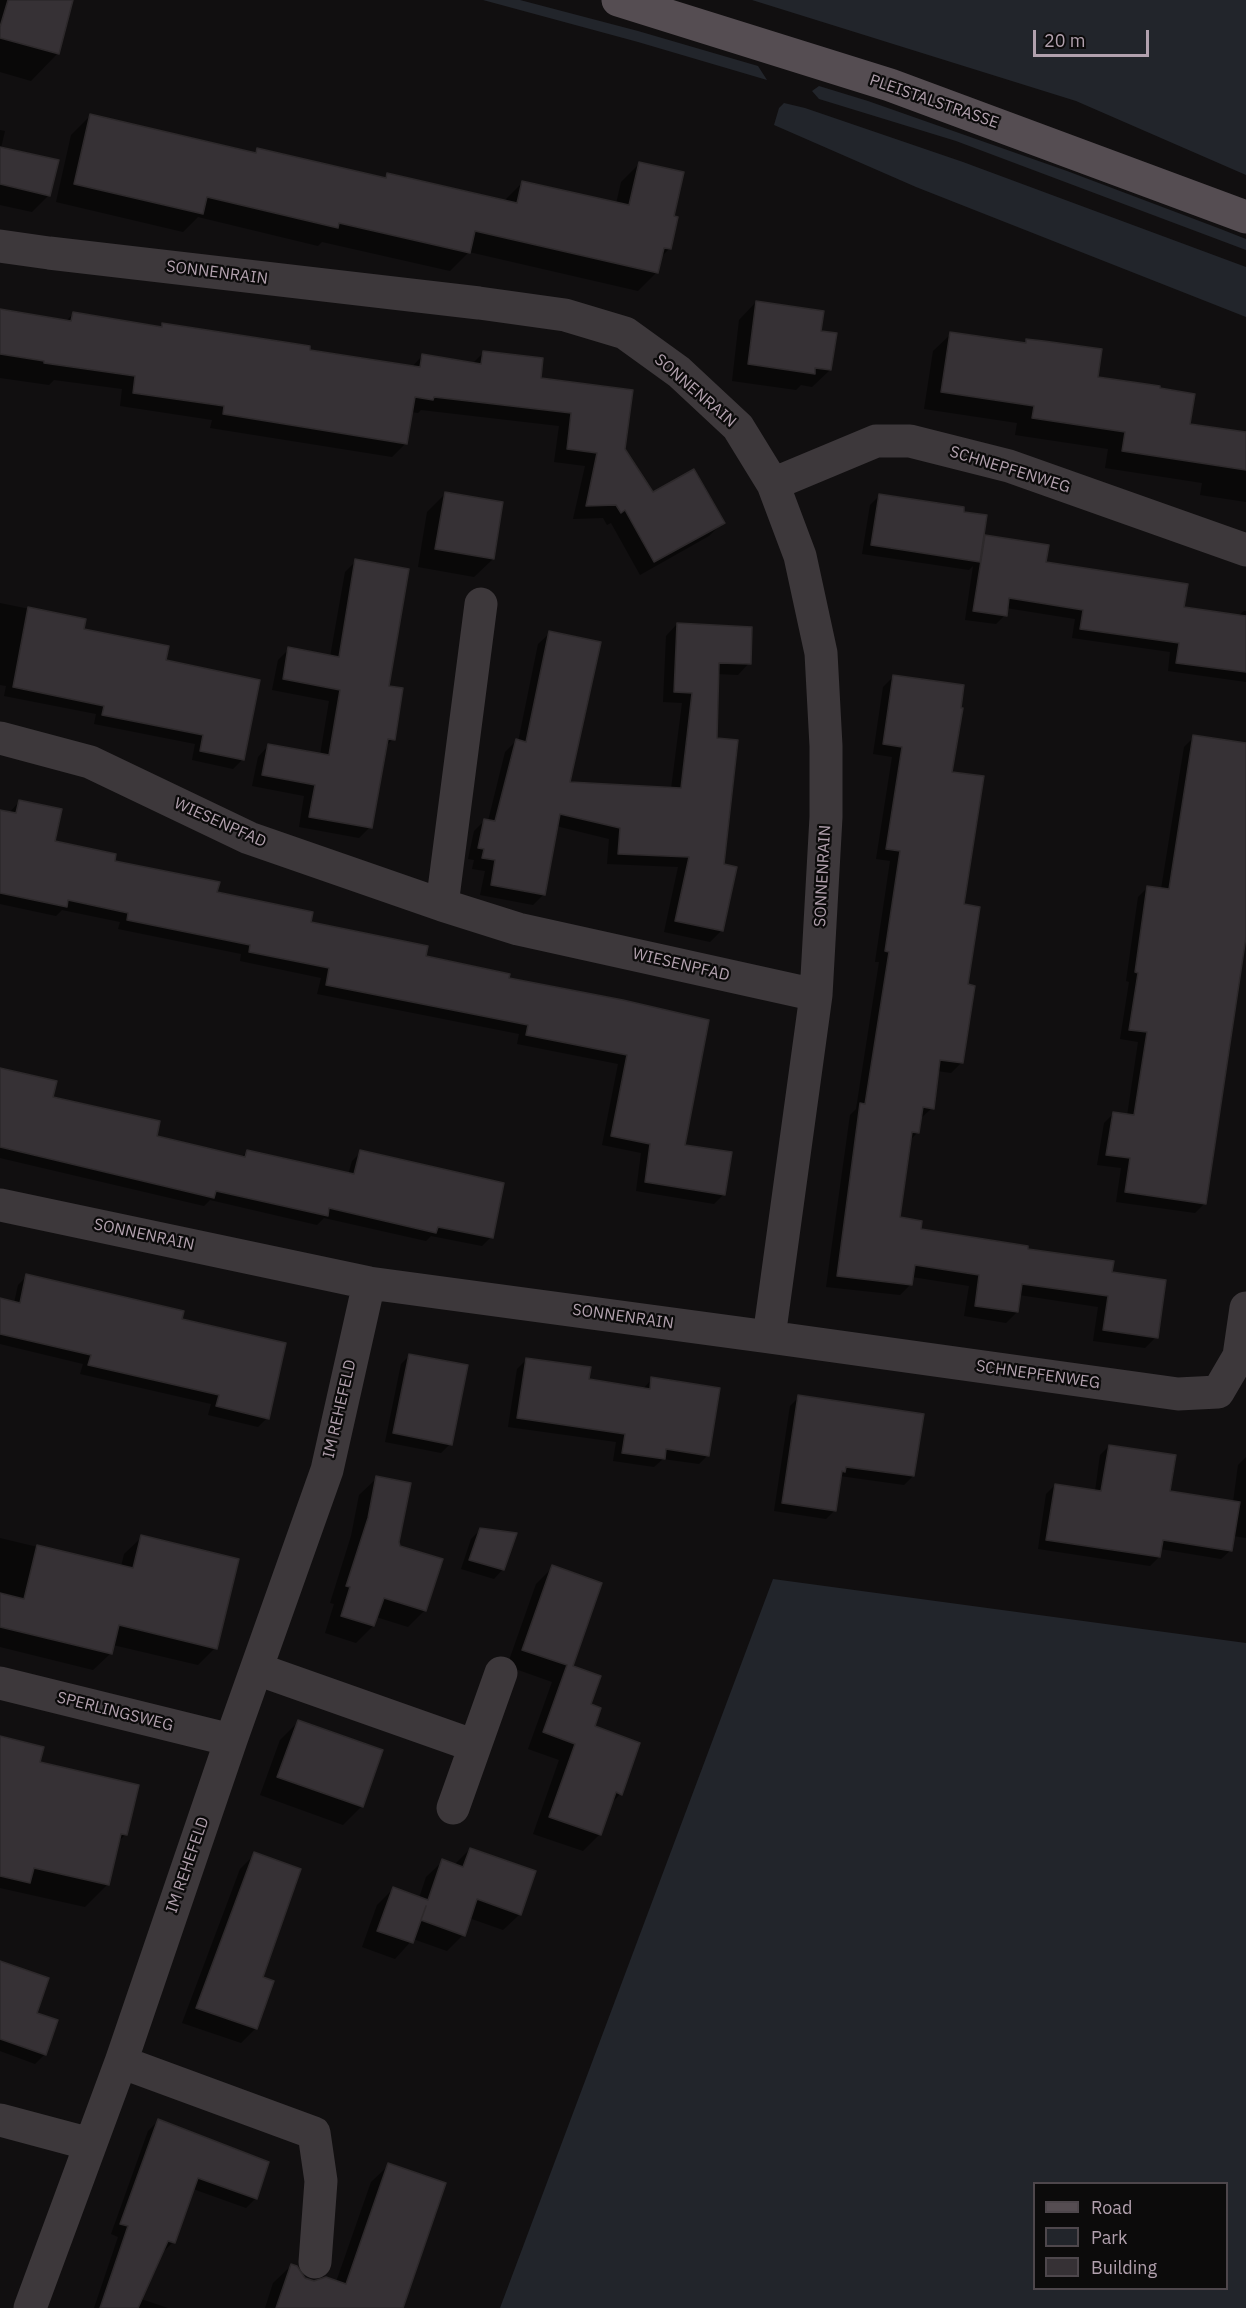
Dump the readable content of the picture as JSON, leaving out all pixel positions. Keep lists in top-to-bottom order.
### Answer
{
  "streets": {
    "main road": ["PLEISTALSTRASSE"],
    "street": [
      "SONNENRAIN",
      "SCHNEPFENWEG",
      "WIESENPFAD",
      "IM REHEFELD",
      "SPERLINGSWEG"
    ]
  },
  "crossings": [
    ["SONNENRAIN", "SCHNEPFENWEG"],
    ["SONNENRAIN", "WIESENPFAD"],
    ["SONNENRAIN", "IM REHEFELD"],
    ["IM REHEFELD", "SPERLINGSWEG"]
  ],
  "legend": ["Road", "Park", "Building"],
  "scale_bar": "20 m"
}
